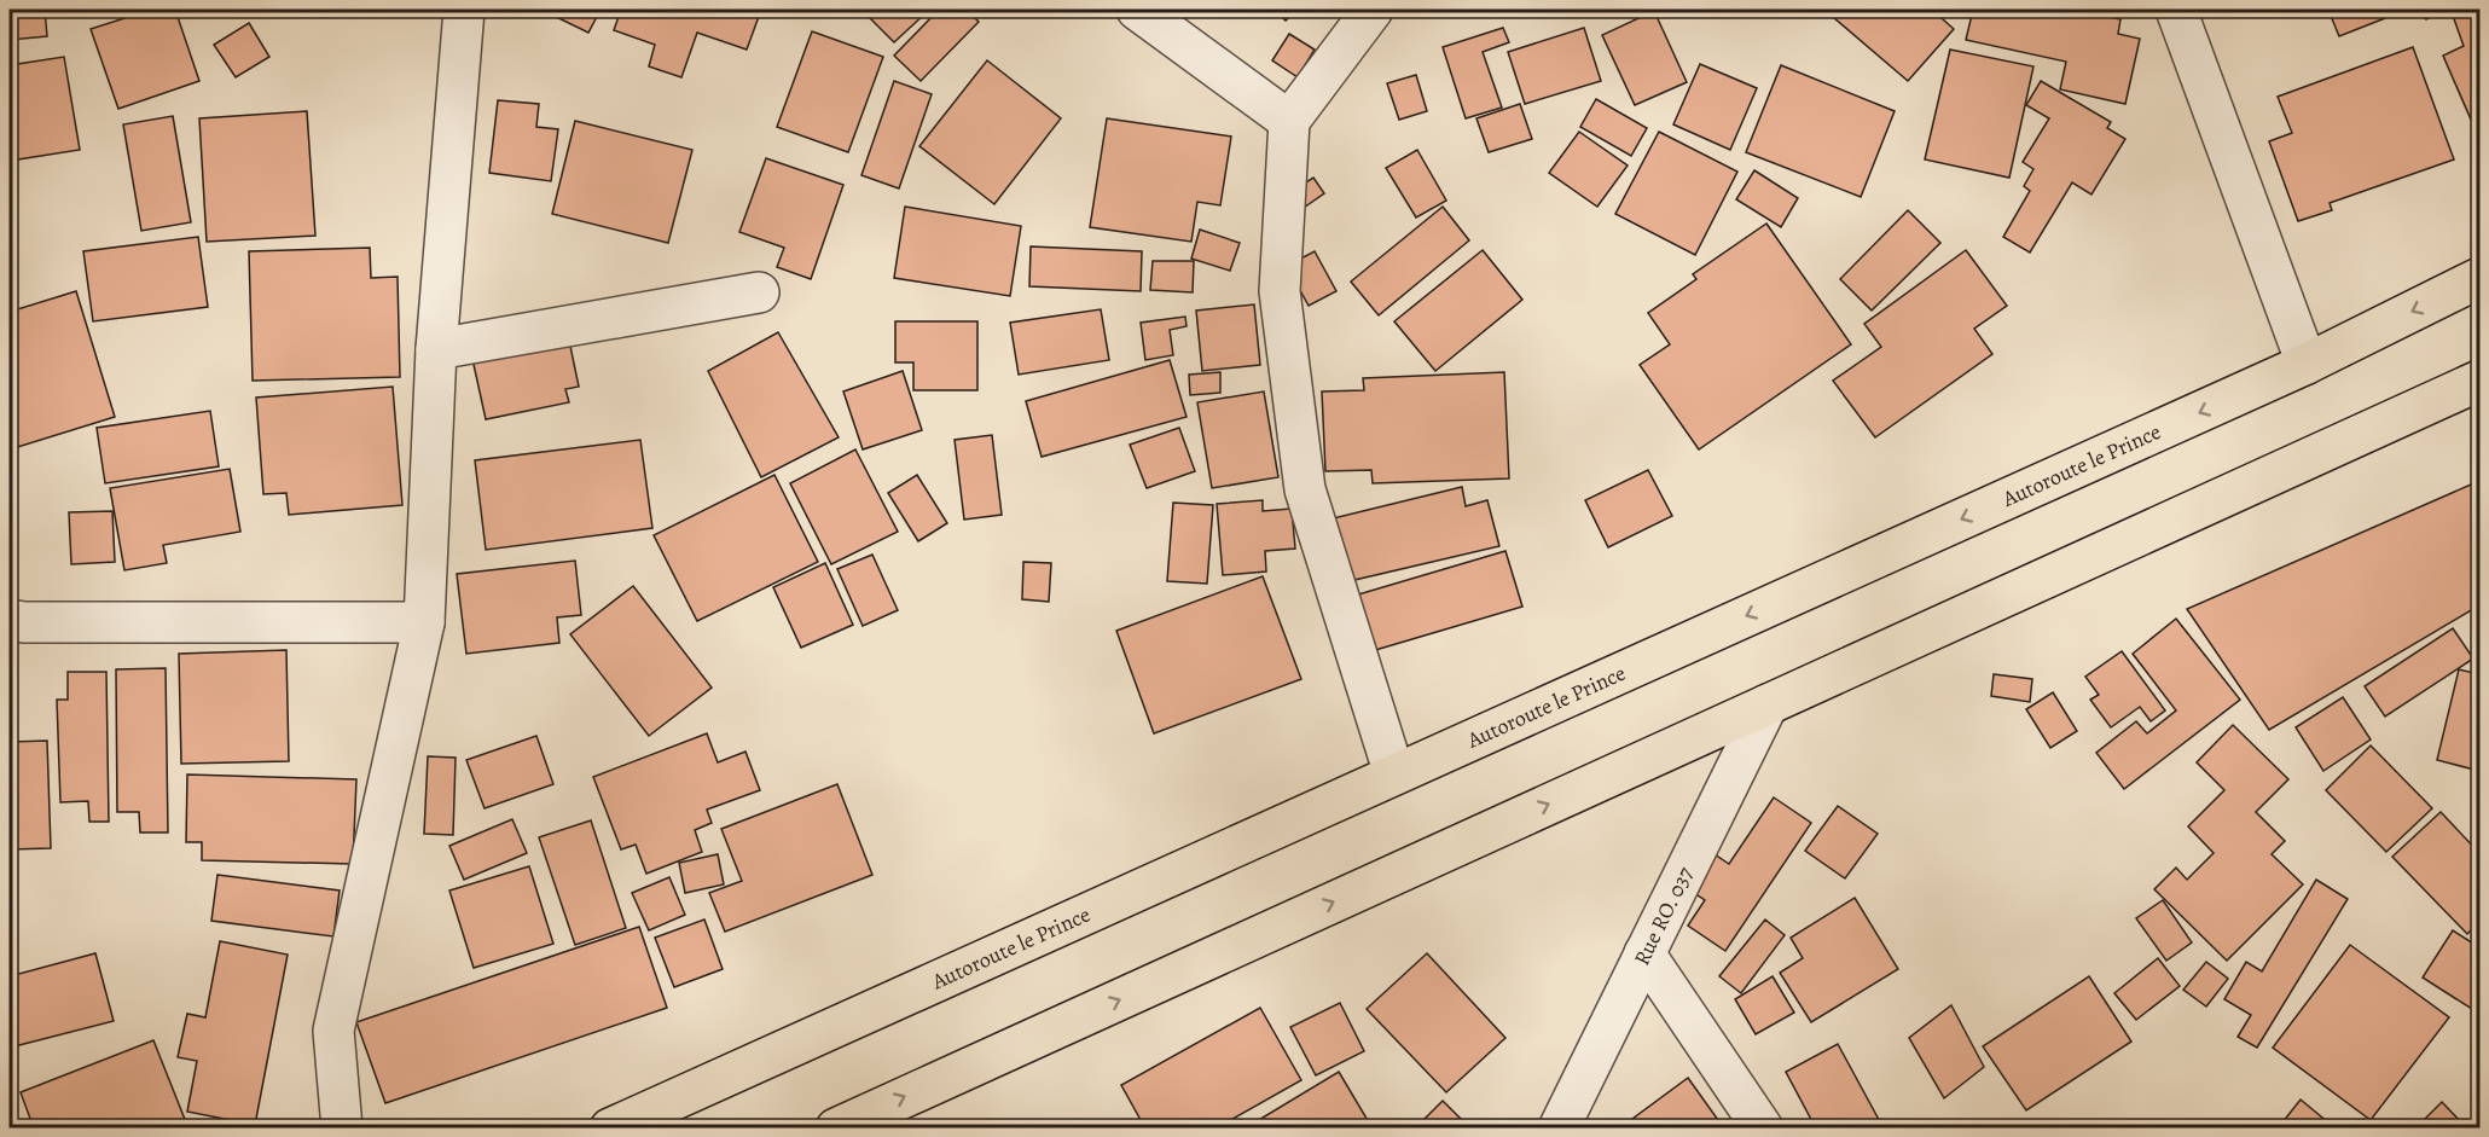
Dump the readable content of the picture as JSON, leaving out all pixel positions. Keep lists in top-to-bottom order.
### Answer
{
  "streets": {
    "main road": ["Autoroute le Prince"],
    "street": ["Rue RO. 037"]
  }
}
